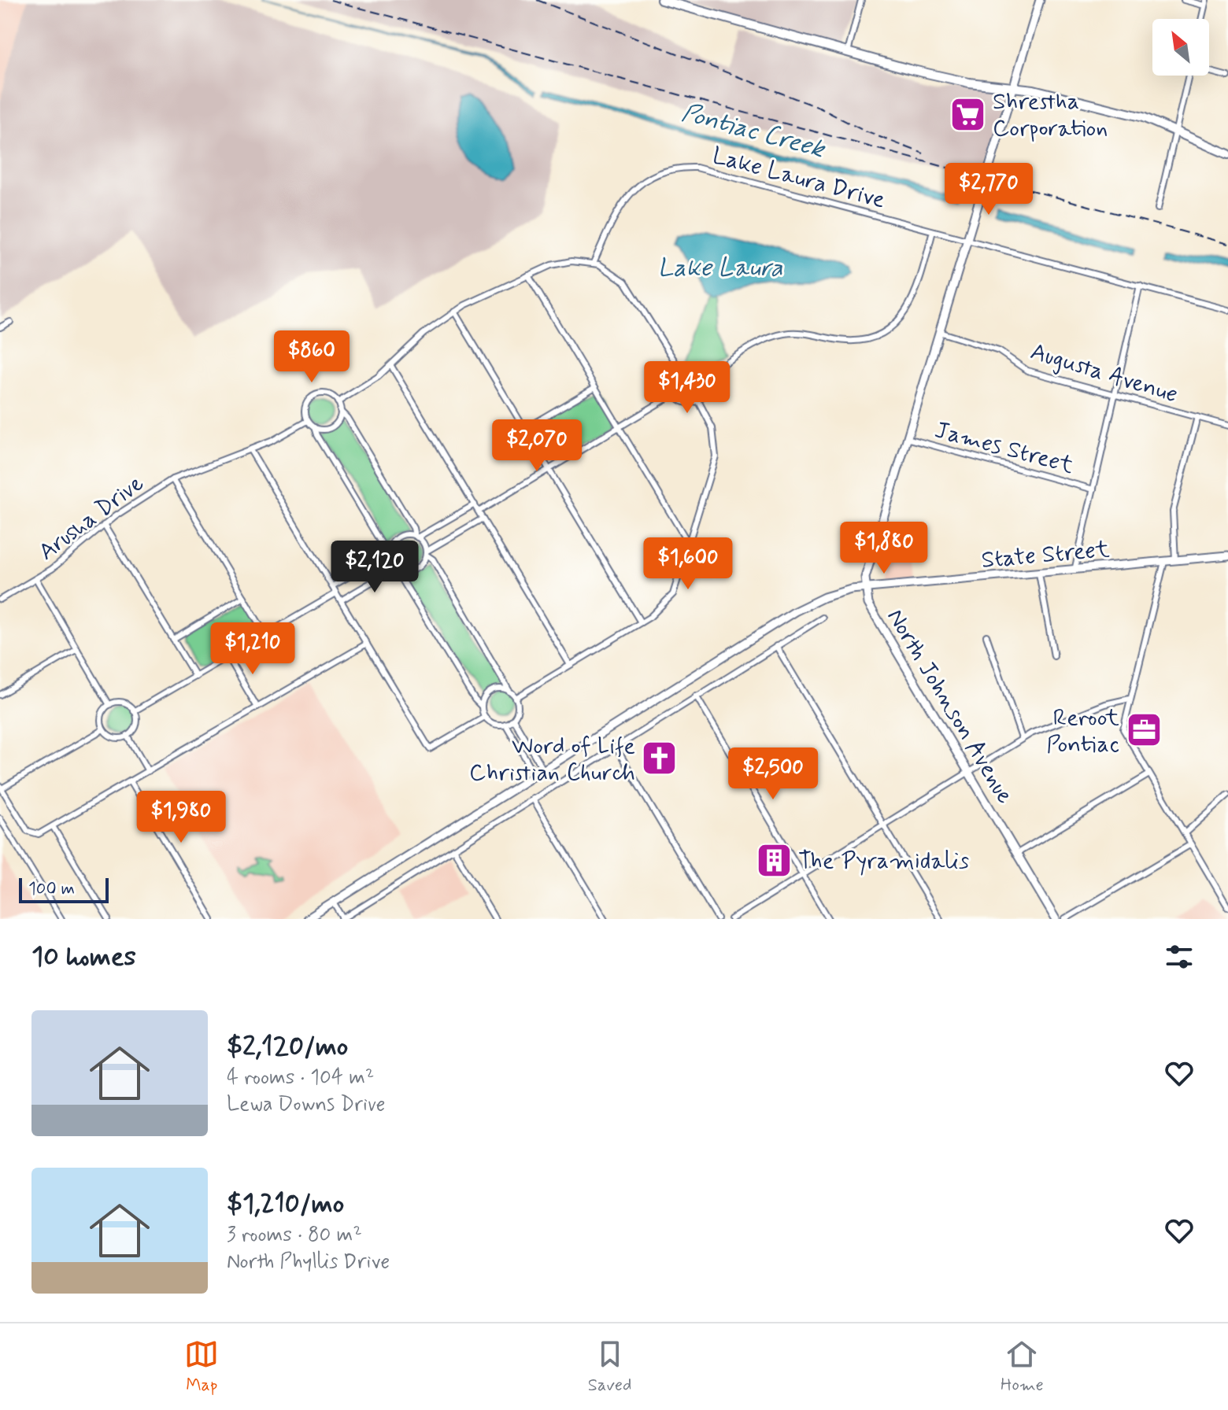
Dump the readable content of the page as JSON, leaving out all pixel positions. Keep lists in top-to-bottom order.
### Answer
{
  "streets": {
    "main road": ["State Street", "North Johnson Avenue"],
    "street": [
      "Lake Laura Drive",
      "Augusta Avenue",
      "James Street",
      "Arusha Drive"
    ]
  },
  "crossings": [
    ["Lake Laura Drive", "North Johnson Avenue"],
    ["Augusta Avenue", "North Johnson Avenue"],
    ["James Street", "North Johnson Avenue"],
    ["State Street", "North Johnson Avenue"]
  ],
  "water": ["Pontiac Creek", "Lake Laura"],
  "places": {
    "supermarket": ["Shrestha Corporation"],
    "office": ["Reroot Pontiac"],
    "church": ["Word of Life Christian Church"],
    "building": ["The Pyramidalis"]
  },
  "scale_bar": "100 m",
  "north": "top left",
  "page": {
    "price": [
      "$2,770",
      "$860",
      "$1,430",
      "$2,070",
      "$1,880",
      "$1,600",
      "$2,120",
      "$1,210",
      "$2,500",
      "$1,980"
    ],
    "scale": "100 m",
    "heading": "10 homes",
    "list": [
      {
        "name": "$2,120/mo",
        "note": "4 rooms · 104 m² · Lewa Downs Drive"
      },
      {
        "name": "$1,210/mo",
        "note": "3 rooms · 80 m² · North Phyllis Drive"
      }
    ],
    "tabs": ["Map", "Saved", "Home"]
  }
}
